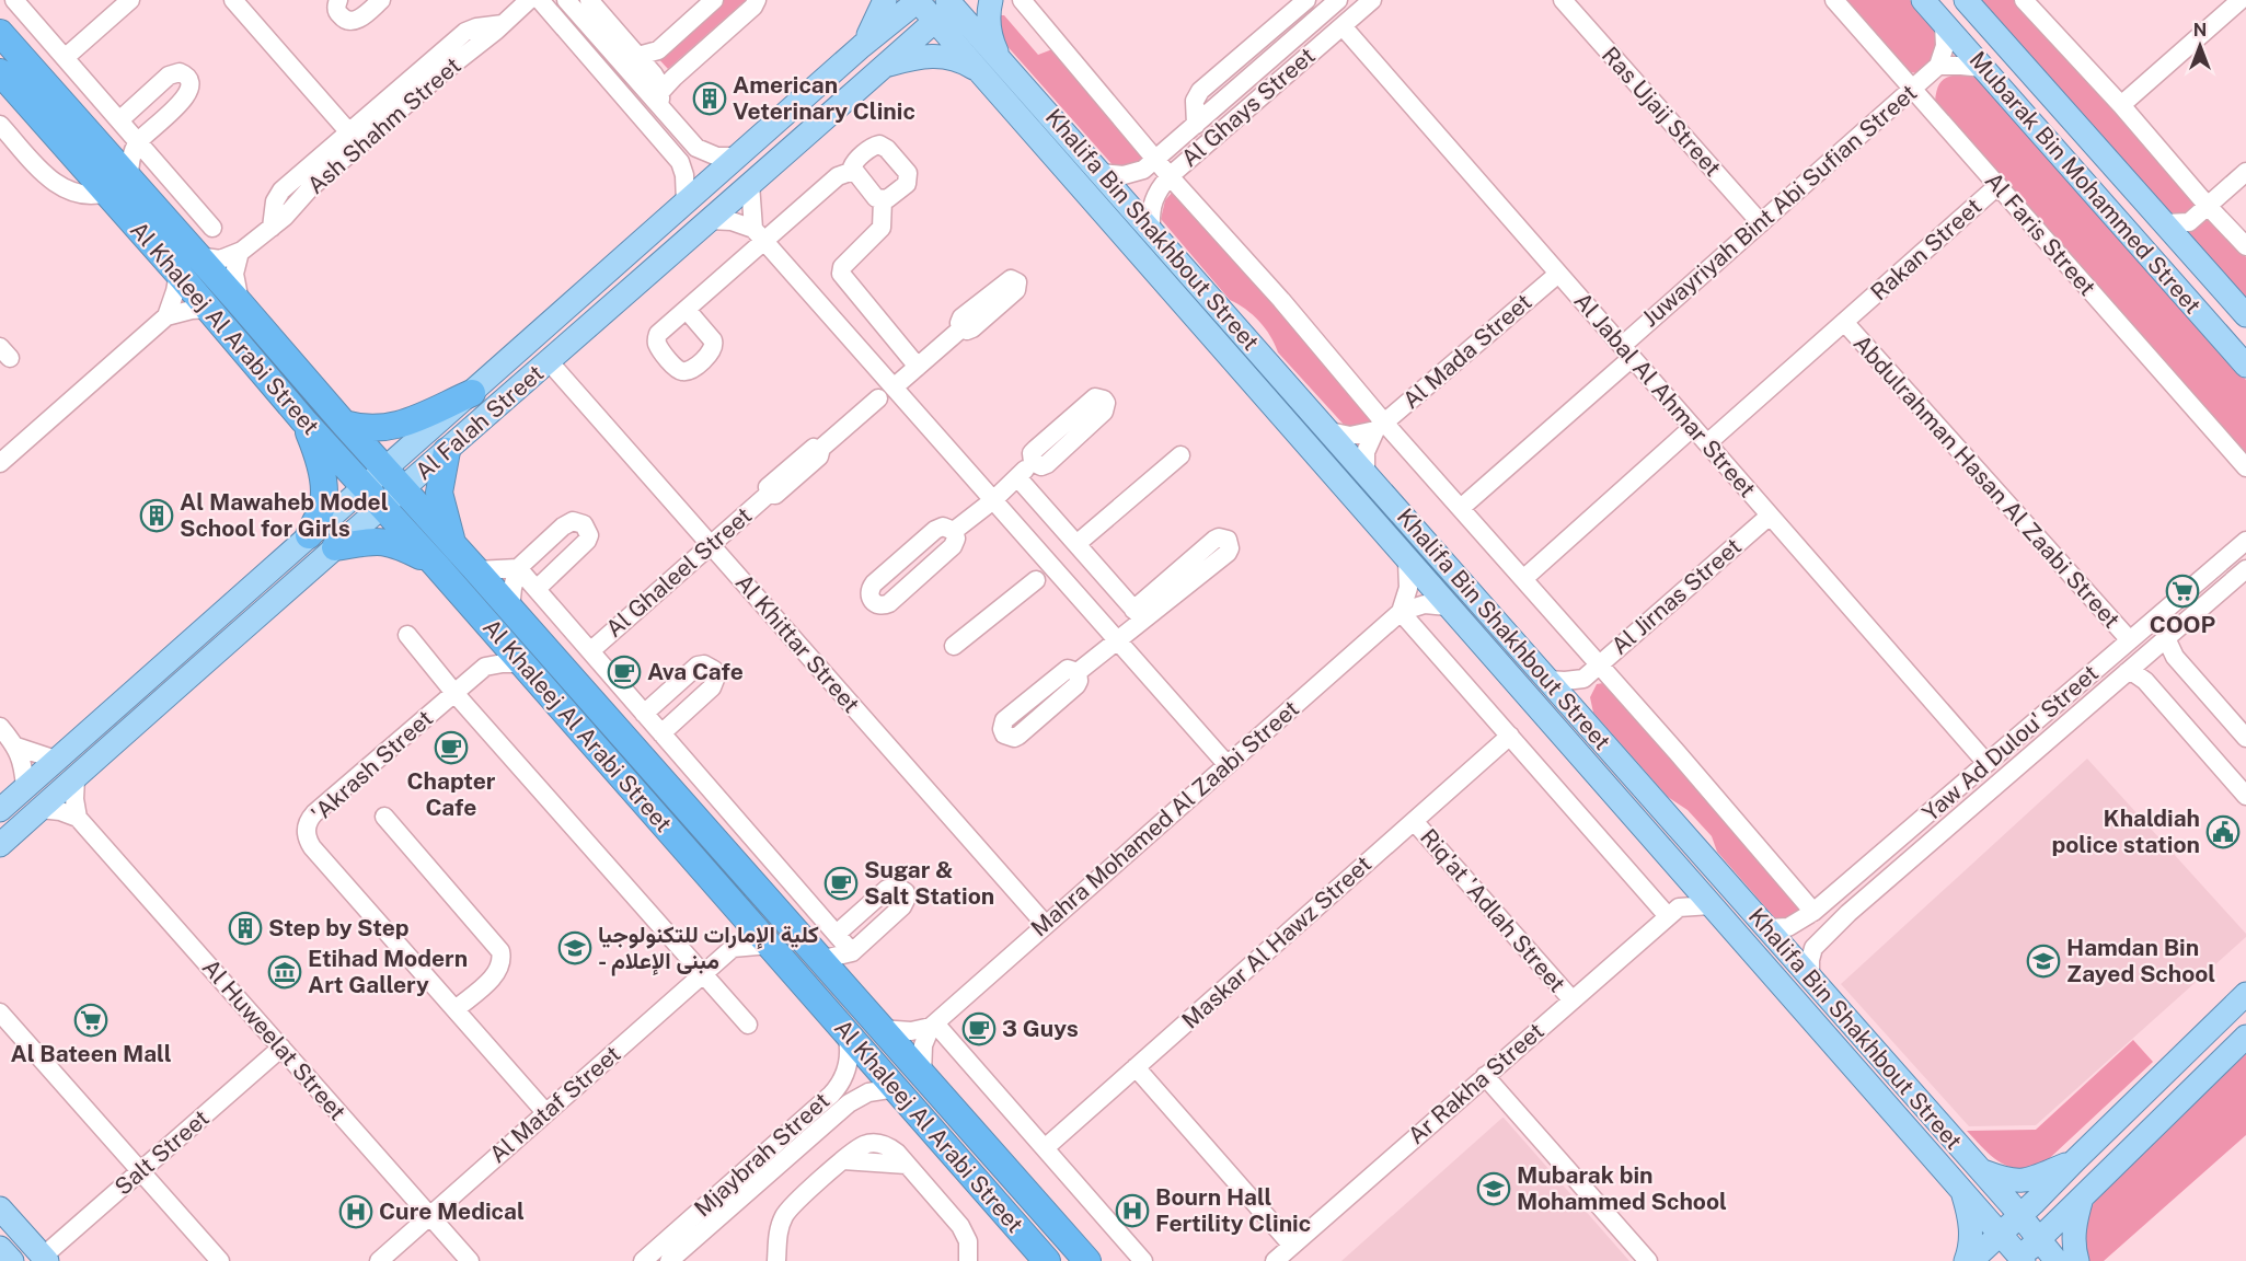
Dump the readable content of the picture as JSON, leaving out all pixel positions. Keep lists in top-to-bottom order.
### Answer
{
  "streets": {
    "highway": ["Al Khaleej Al Arabi Street"],
    "main road": ["Mubarak Bin Mohammed Street", "Khalifa Bin Shakhbout Street", "Al Falah Street"],
    "street": [
      "Al Ghays Street",
      "Ras Ujaij Street",
      "Ash Shahm Street",
      "Juwayriyah Bint Abi Sufian Street",
      "Al Faris Street",
      "Rakan Street",
      "Al Mada Street",
      "Al Jabal Al Ahmar Street",
      "Abdulrahman Hasan Al Zaabi Street",
      "Al Ghaleel Street",
      "Al Jirnas Street",
      "Al Khittar Street",
      "Yaw Ad Dulou' Street",
      "'Akrash Street",
      "Mahra Mohamed Al Zaabi Street",
      "Riq'at 'Adlah Street",
      "Maskar Al Hawz Street",
      "Al Huweelat Street",
      "Ar Rakha Street",
      "Al Mataf Street",
      "Salt Street",
      "Mjaybrah Street"
    ]
  },
  "crossings": [
    ["Al Ghays Street", "Khalifa Bin Shakhbout Street"],
    ["Al Ghays Street", "Al Jabal Al Ahmar Street"],
    ["Ras Ujaij Street", "Juwayriyah Bint Abi Sufian Street"],
    ["Ash Shahm Street", "Al Khaleej Al Arabi Street"],
    ["Mubarak Bin Mohammed Street", "Juwayriyah Bint Abi Sufian Street"],
    ["Juwayriyah Bint Abi Sufian Street", "Al Faris Street"],
    ["Juwayriyah Bint Abi Sufian Street", "Al Jabal Al Ahmar Street"],
    ["Khalifa Bin Shakhbout Street", "Al Falah Street"],
    ["Khalifa Bin Shakhbout Street", "Yaw Ad Dulou' Street"],
    ["Khalifa Bin Shakhbout Street", "Mahra Mohamed Al Zaabi Street"],
    ["Al Faris Street", "Rakan Street"],
    ["Rakan Street", "Al Jabal Al Ahmar Street"],
    ["Rakan Street", "Abdulrahman Hasan Al Zaabi Street"],
    ["Al Khaleej Al Arabi Street", "Al Falah Street"],
    ["Al Khaleej Al Arabi Street", "Mjaybrah Street"],
    ["Al Mada Street", "Al Jabal Al Ahmar Street"],
    ["Al Jabal Al Ahmar Street", "Al Jirnas Street"],
    ["Al Jabal Al Ahmar Street", "Yaw Ad Dulou' Street"],
    ["Al Falah Street", "Al Khittar Street"],
    ["Abdulrahman Hasan Al Zaabi Street", "Yaw Ad Dulou' Street"],
    ["Al Ghaleel Street", "Al Khittar Street"],
    ["Al Khittar Street", "Mahra Mohamed Al Zaabi Street"],
    ["'Akrash Street", "Al Mataf Street"],
    ["Riq'at 'Adlah Street", "Maskar Al Hawz Street"],
    ["Riq'at 'Adlah Street", "Ar Rakha Street"],
    ["Al Huweelat Street", "Al Mataf Street"],
    ["Al Huweelat Street", "Salt Street"]
  ],
  "places": {
    "building": ["American Veterinary Clinic", "Al Mawaheb Model School for Girls", "Step by Step"],
    "supermarket": ["COOP", "Al Bateen Mall"],
    "cafe": [
      "Ava Cafe",
      "Chapter Cafe",
      "Sugar & Salt Station",
      "3 Guys"
    ],
    "public building": ["Khaldiah police station"],
    "school or university": ["كلية الإمارات للتكنولوجيا - مبنى الإعلام", "Hamdan Bin Zayed School", "Mubarak bin Mohammed School"],
    "museum": ["Etihad Modern Art Gallery"],
    "hospital": ["Bourn Hall Fertility Clinic", "Cure Medical"]
  },
  "north": "top"
}
